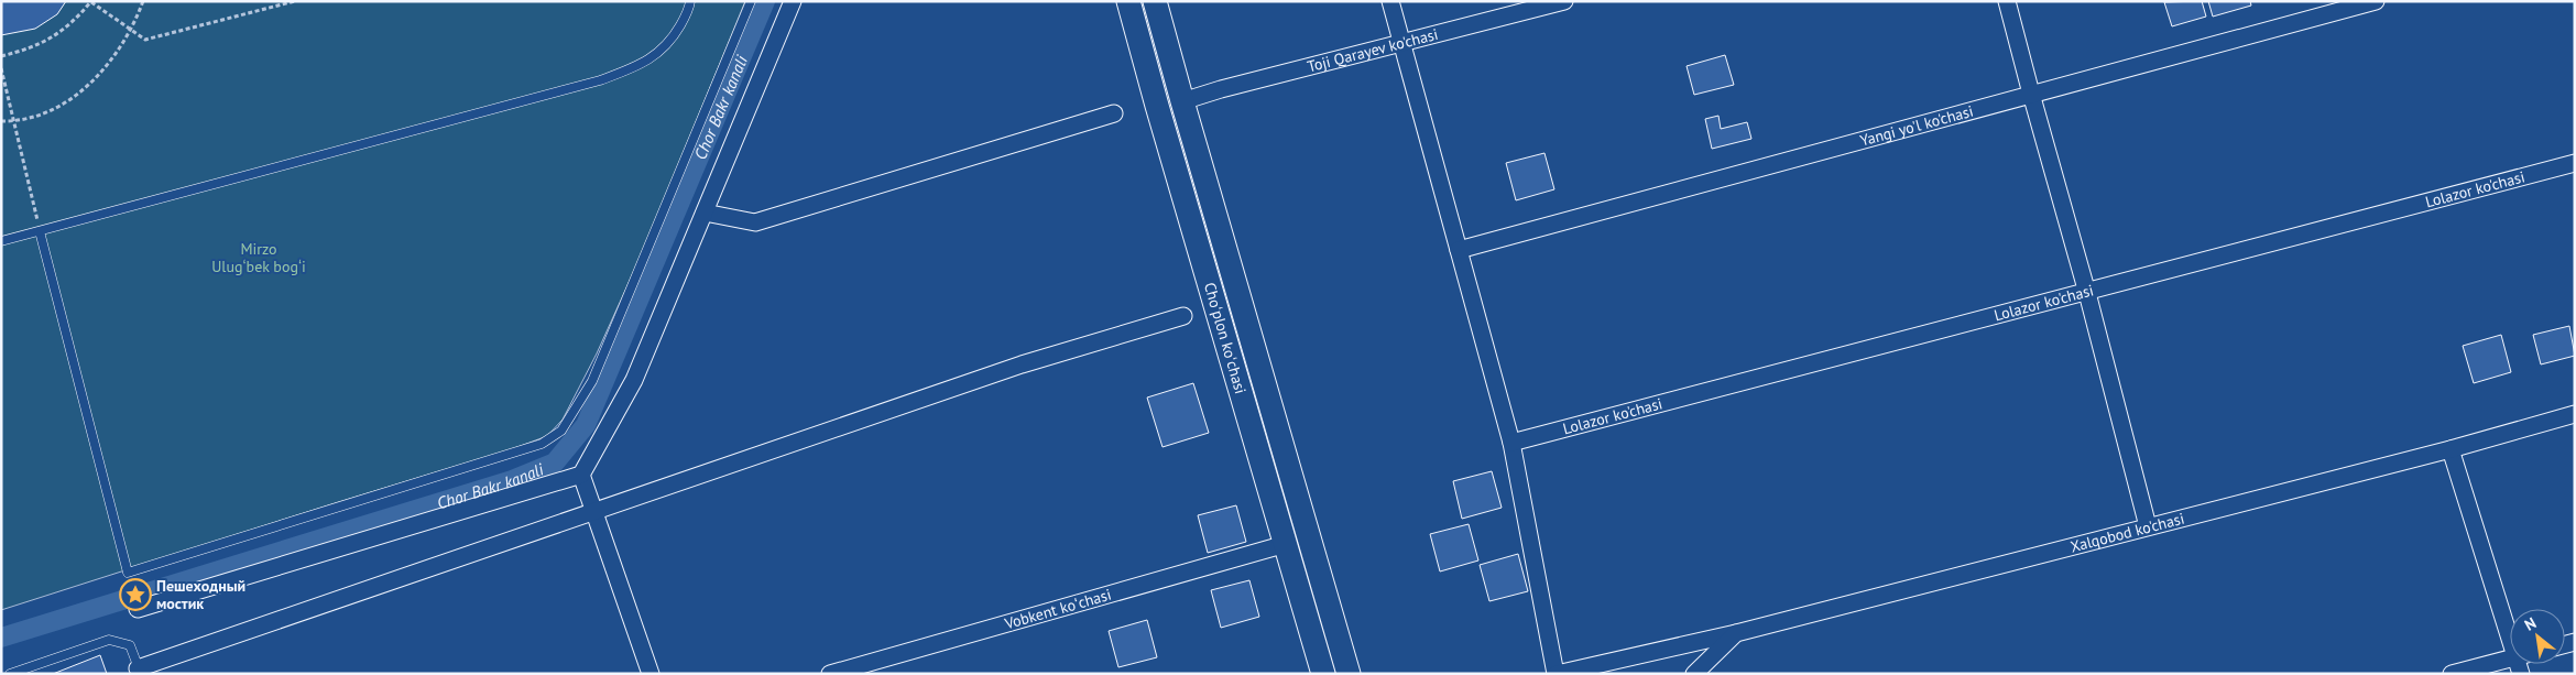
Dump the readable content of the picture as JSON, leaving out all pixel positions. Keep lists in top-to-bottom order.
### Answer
{
  "streets": {
    "main road": ["Choʻplon koʻchasi"],
    "street": [
      "Toji Qarayev ko'chasi",
      "Yangi yo'l ko'chasi",
      "Lolazor ko'chasi",
      "Xalqobod ko'chasi",
      "Vobkent koʻchasi"
    ]
  },
  "crossings": [
    ["Toji Qarayev ko'chasi", "Choʻplon koʻchasi"],
    ["Choʻplon koʻchasi", "Vobkent koʻchasi"]
  ],
  "water": ["Chor Bakr kanali"],
  "parks": ["Mirzo Ulugʻbek bogʻi"],
  "places": {
    "place": ["Пешеходный мостик"]
  },
  "north": "top left"
}
